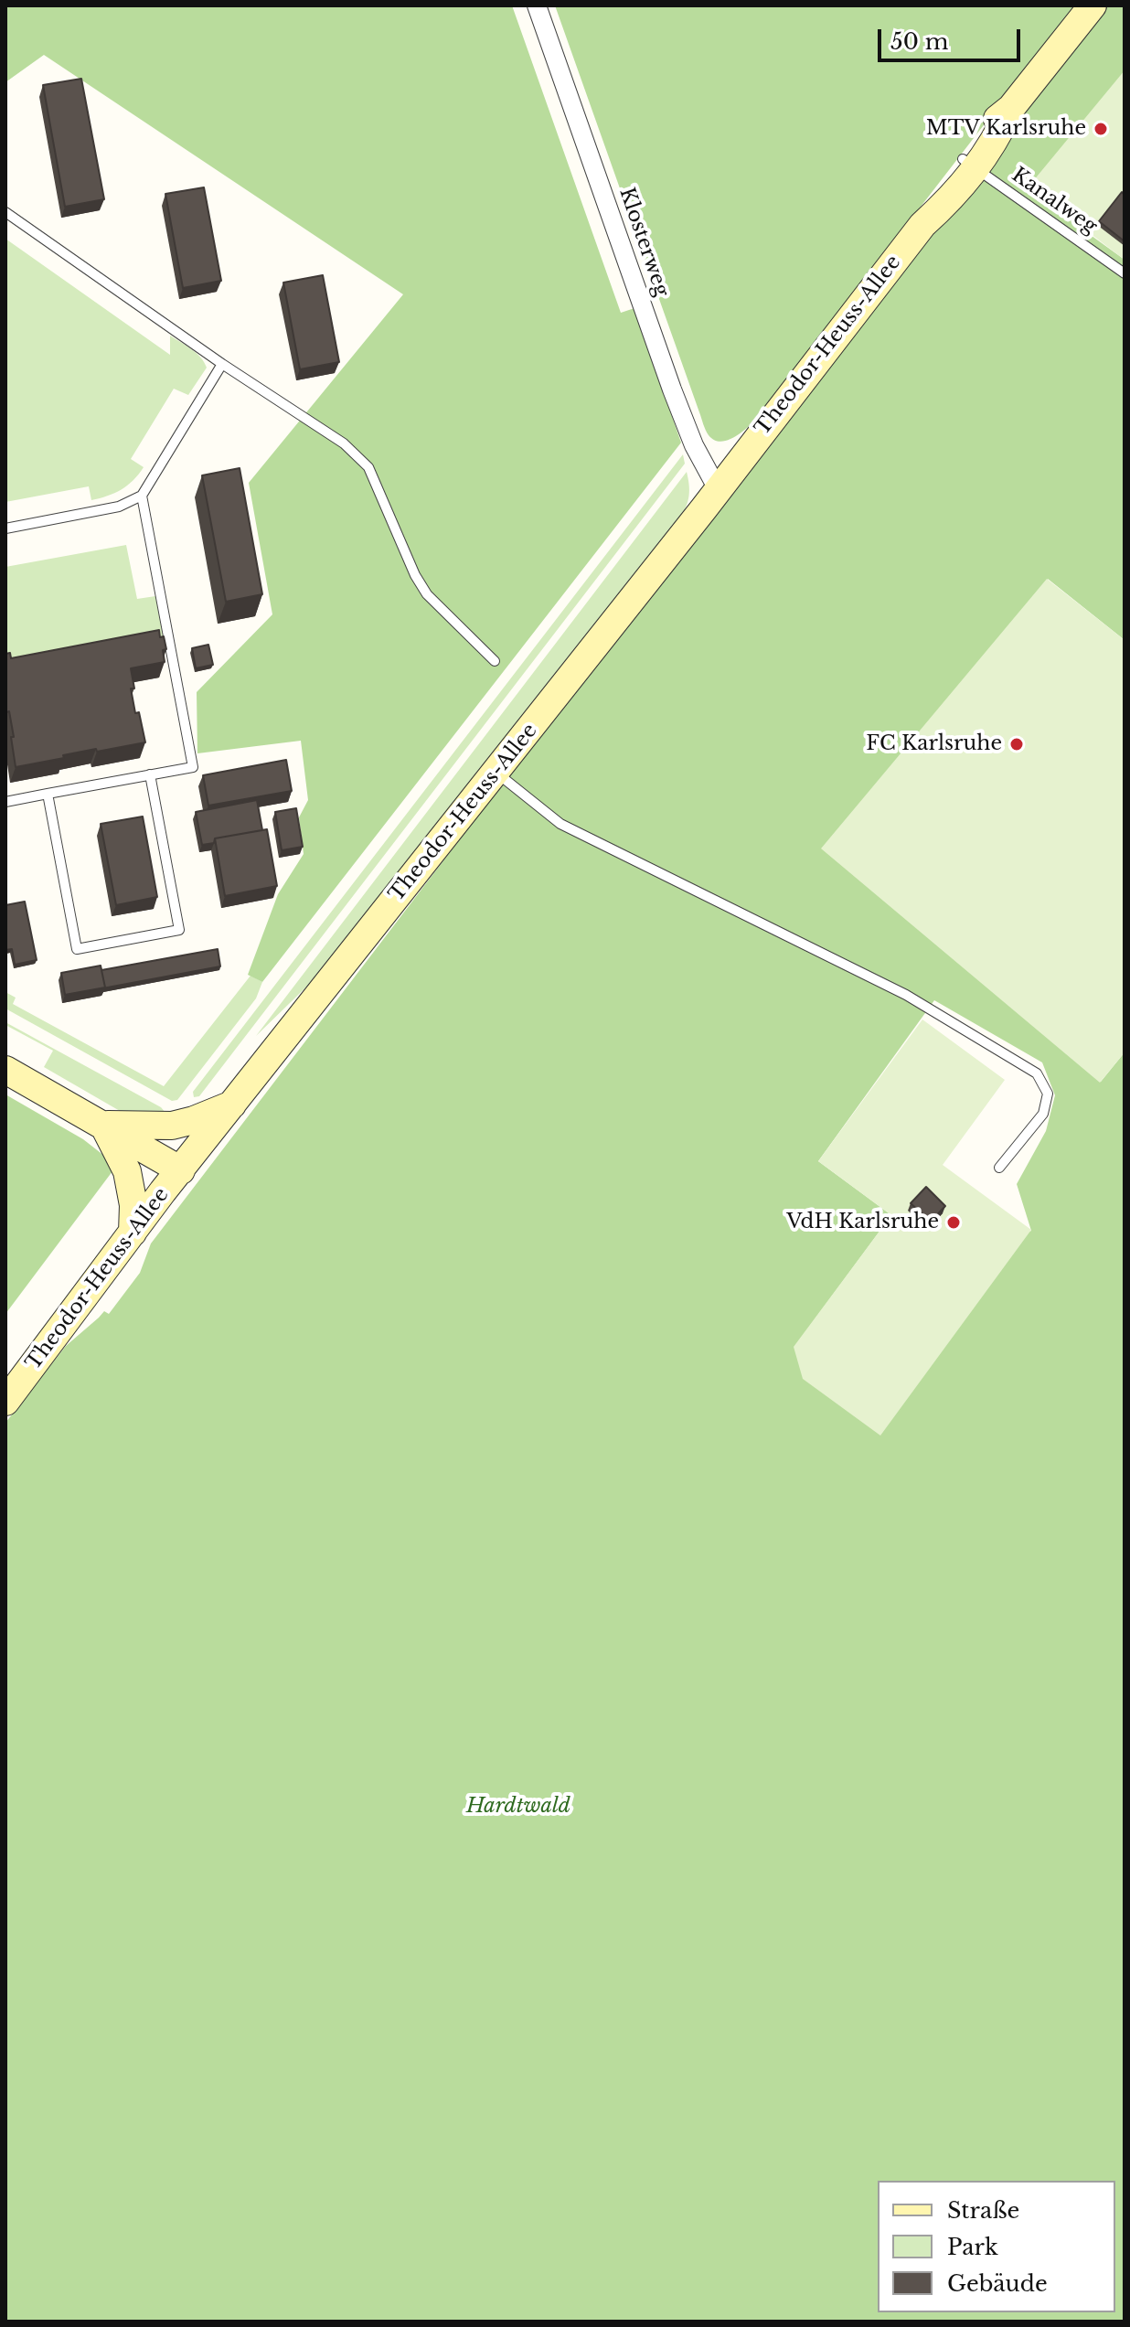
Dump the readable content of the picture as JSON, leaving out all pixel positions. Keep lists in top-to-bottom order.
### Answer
{
  "streets": {
    "main road": ["Theodor-Heuss-Allee"],
    "street": ["Klosterweg"],
    "lane": ["Kanalweg"]
  },
  "crossings": [
    ["Kanalweg", "Theodor-Heuss-Allee"],
    ["Klosterweg", "Theodor-Heuss-Allee"]
  ],
  "parks": ["Hardtwald"],
  "places": ["MTV Karlsruhe", "FC Karlsruhe", "VdH Karlsruhe"],
  "legend": ["Straße", "Park", "Gebäude"],
  "scale_bar": "50 m"
}
